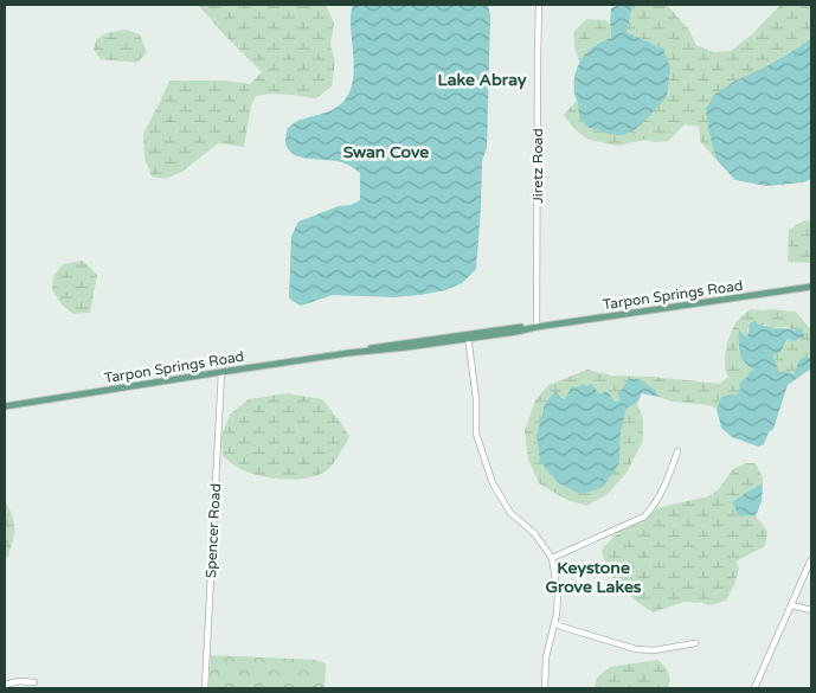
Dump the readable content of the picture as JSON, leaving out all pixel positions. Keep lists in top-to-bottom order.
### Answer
{
  "streets": {
    "main road": ["Tarpon Springs Road"],
    "street": ["Jiretz Road", "Spencer Road"]
  },
  "crossings": [
    ["Jiretz Road", "Tarpon Springs Road"],
    ["Tarpon Springs Road", "Spencer Road"]
  ],
  "districts": ["Lake Abray", "Swan Cove", "Keystone Grove Lakes"]
}
